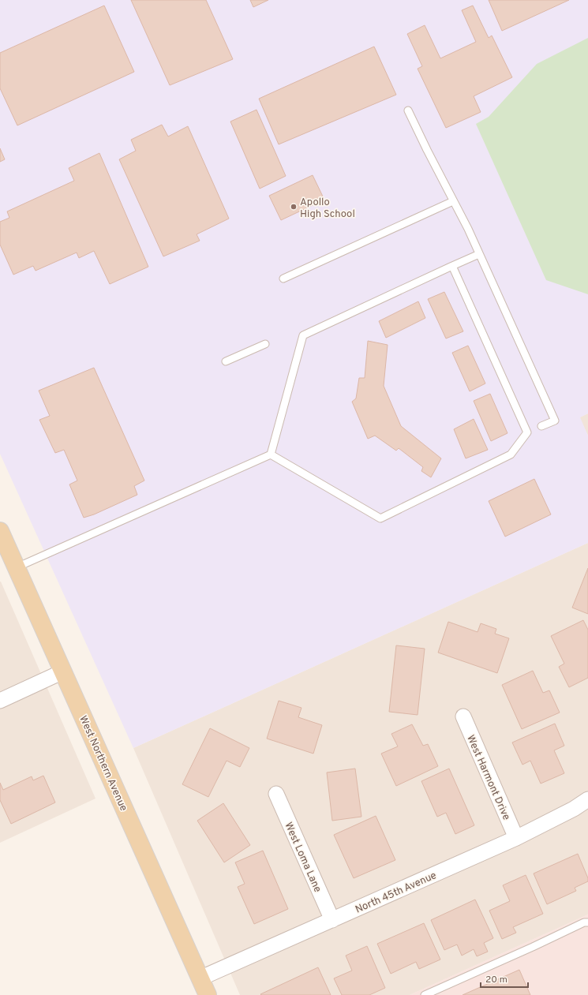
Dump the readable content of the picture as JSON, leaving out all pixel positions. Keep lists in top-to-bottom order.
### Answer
{
  "streets": {
    "main road": ["West Northern Avenue"],
    "street": ["West Harmont Drive", "West Loma Lane", "North 45th Avenue"]
  },
  "crossings": [
    ["West Northern Avenue", "North 45th Avenue"],
    ["West Harmont Drive", "North 45th Avenue"],
    ["West Loma Lane", "North 45th Avenue"]
  ],
  "places": ["Apollo High School"],
  "scale_bar": "20 m"
}
